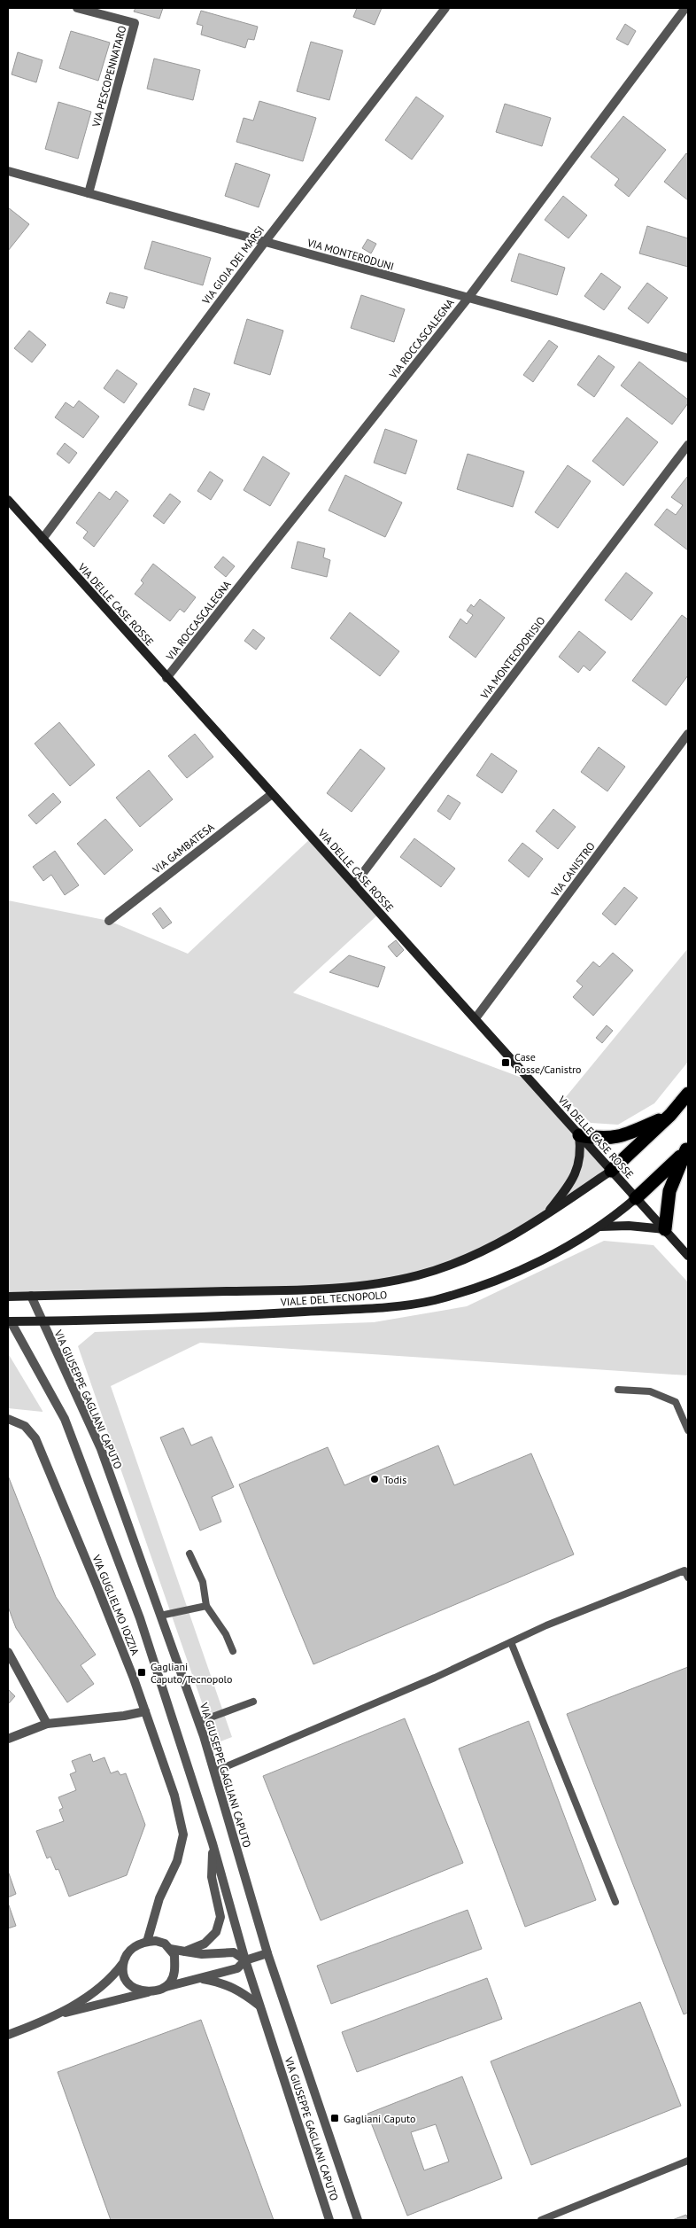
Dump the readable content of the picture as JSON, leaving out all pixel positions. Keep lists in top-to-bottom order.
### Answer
{
  "streets": {
    "main road": ["VIA DELLE CASE ROSSE", "VIALE DEL TECNOPOLO"],
    "street": [
      "VIA PESCOPENNATARO",
      "VIA MONTERODUNI",
      "VIA GIOIA DEI MARSI",
      "VIA ROCCASCALEGNA",
      "VIA MONTEODORISIO",
      "VIA GAMBATESA",
      "VIA CANISTRO",
      "VIA GIUSEPPE GAGLIANI CAPUTO",
      "VIA GUGLIELMO IOZZIA"
    ]
  },
  "crossings": [
    ["VIA PESCOPENNATARO", "VIA MONTERODUNI"],
    ["VIA MONTERODUNI", "VIA GIOIA DEI MARSI"],
    ["VIA MONTERODUNI", "VIA ROCCASCALEGNA"],
    ["VIA GIOIA DEI MARSI", "VIA DELLE CASE ROSSE"],
    ["VIA ROCCASCALEGNA", "VIA DELLE CASE ROSSE"],
    ["VIA DELLE CASE ROSSE", "VIA MONTEODORISIO"],
    ["VIA DELLE CASE ROSSE", "VIA GAMBATESA"],
    ["VIA DELLE CASE ROSSE", "VIA CANISTRO"],
    ["VIA DELLE CASE ROSSE", "VIALE DEL TECNOPOLO"],
    ["VIALE DEL TECNOPOLO", "VIA GIUSEPPE GAGLIANI CAPUTO"]
  ],
  "places": {
    "transit": ["Case Rosse/Canistro", "Gagliani Caputo/Tecnopolo", "Gagliani Caputo"],
    "other": ["Todis"]
  }
}
